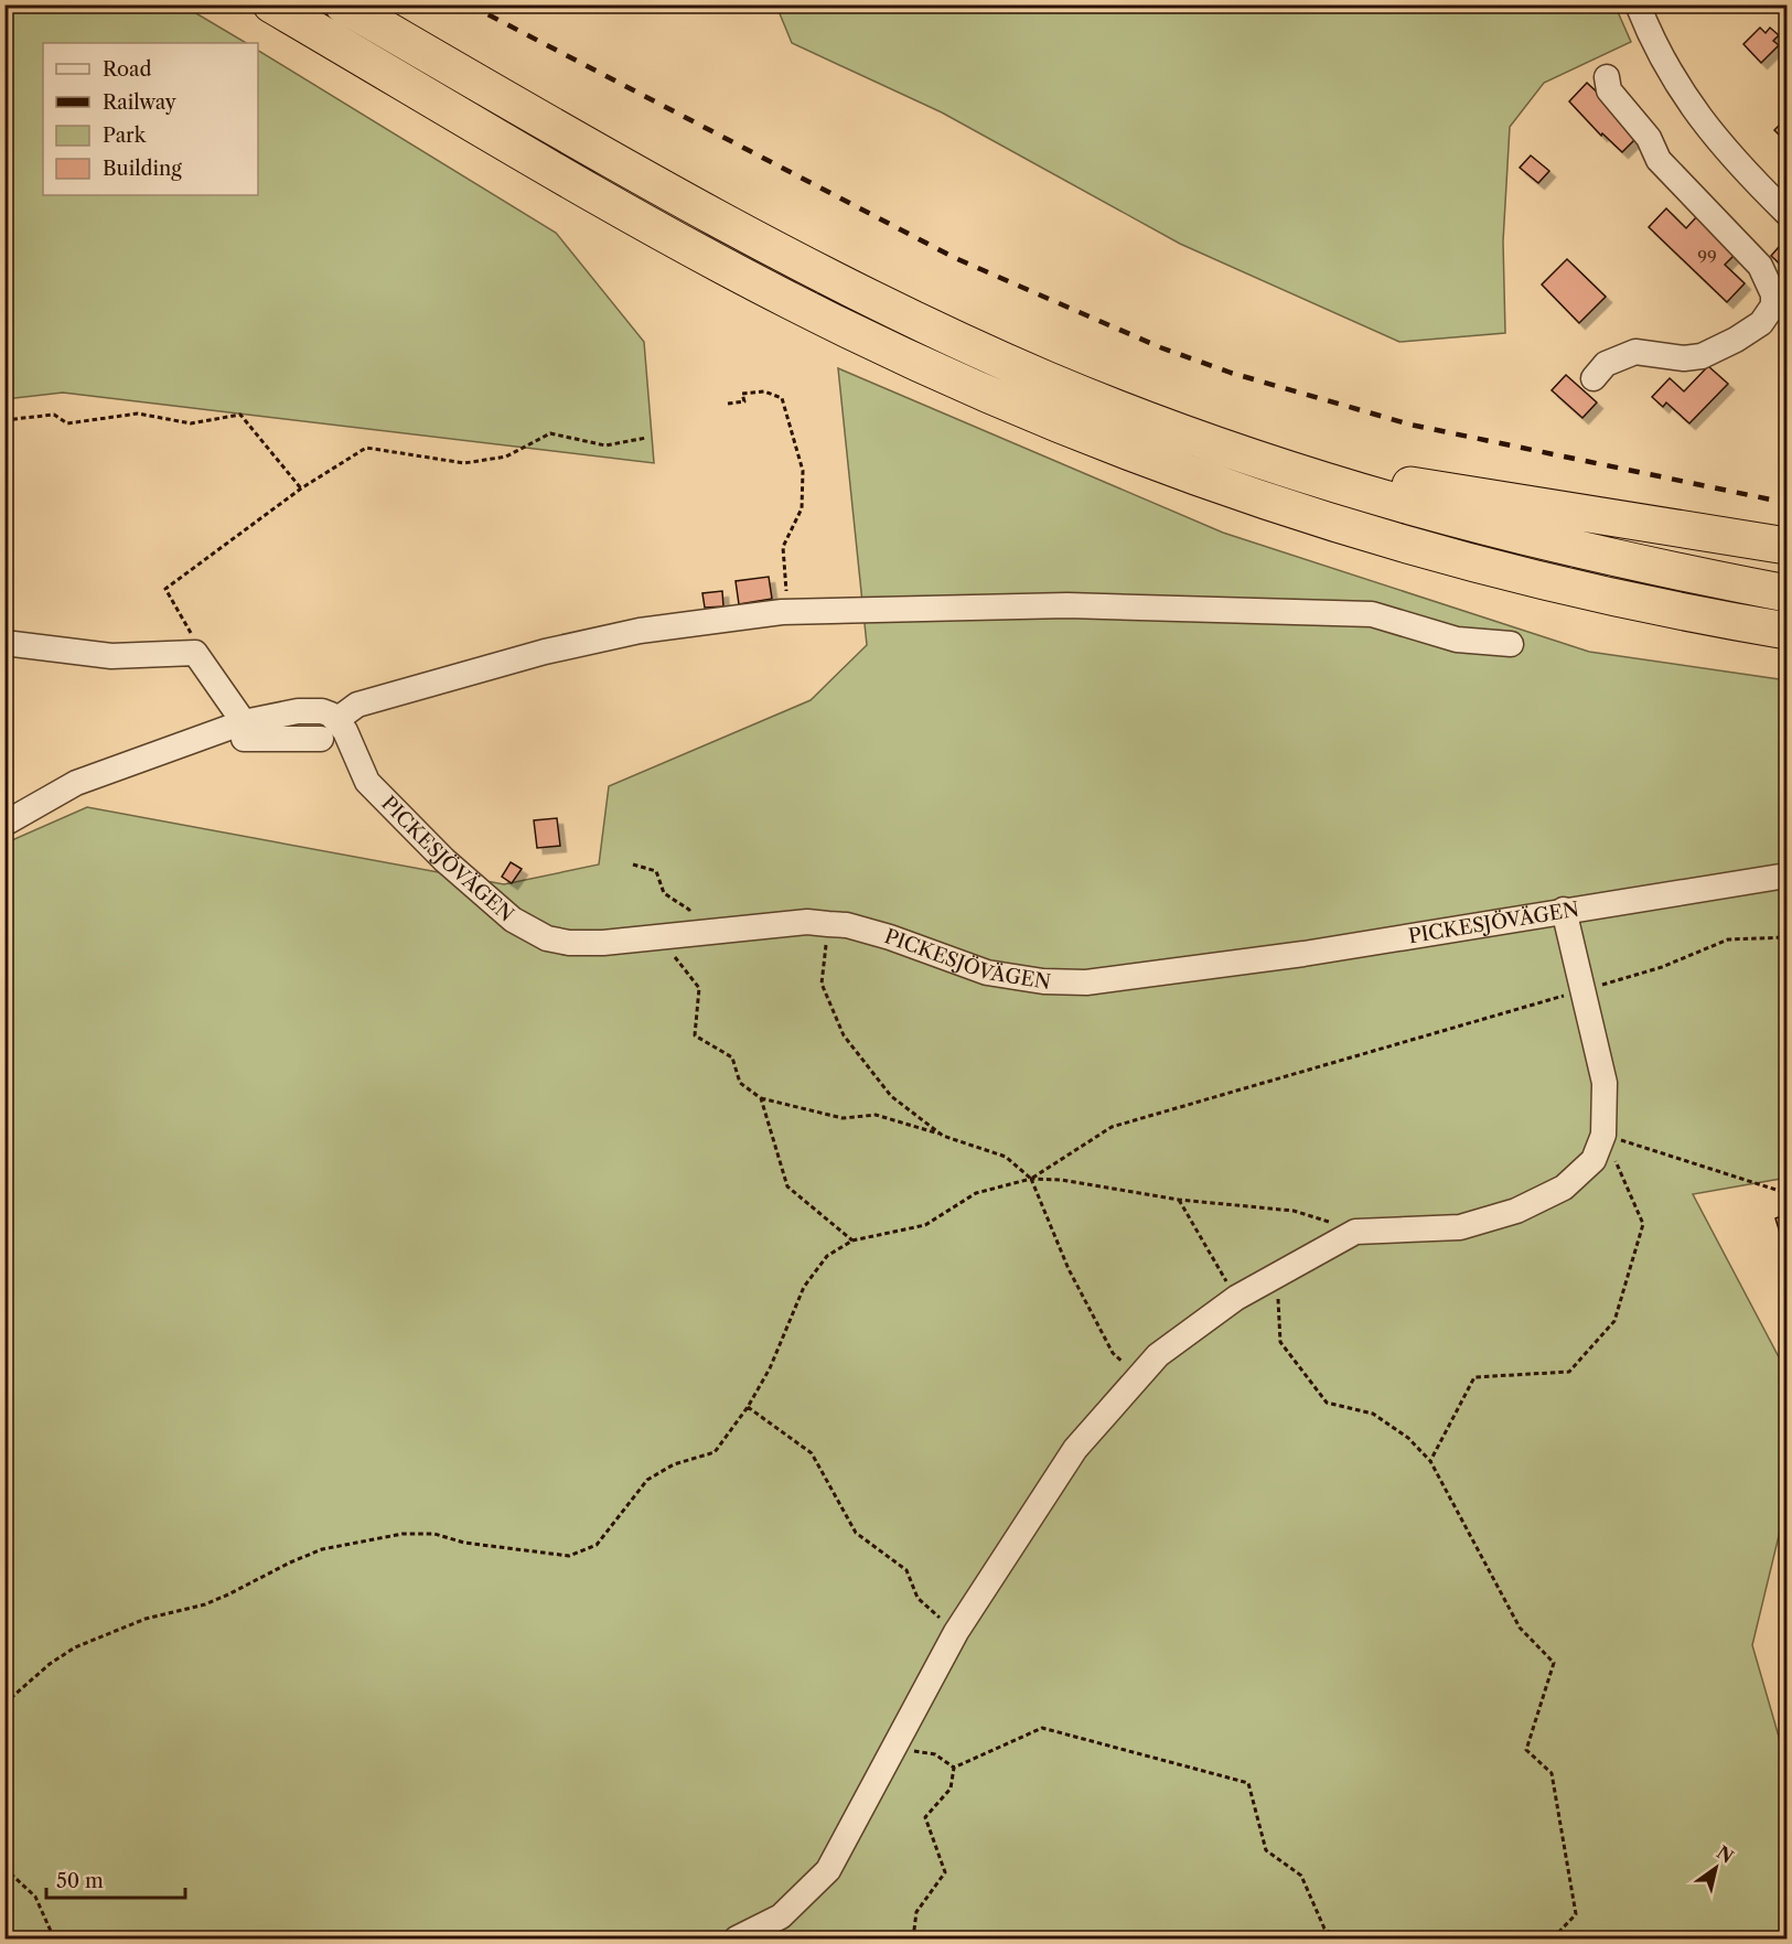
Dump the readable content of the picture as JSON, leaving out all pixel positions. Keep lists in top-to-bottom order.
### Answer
{
  "streets": {
    "street": ["PICKESJÖVÄGEN"]
  },
  "house_numbers": ["99"],
  "legend": [
    "Road",
    "Railway",
    "Park",
    "Building"
  ],
  "scale_bar": "50 m",
  "north": "top right"
}
